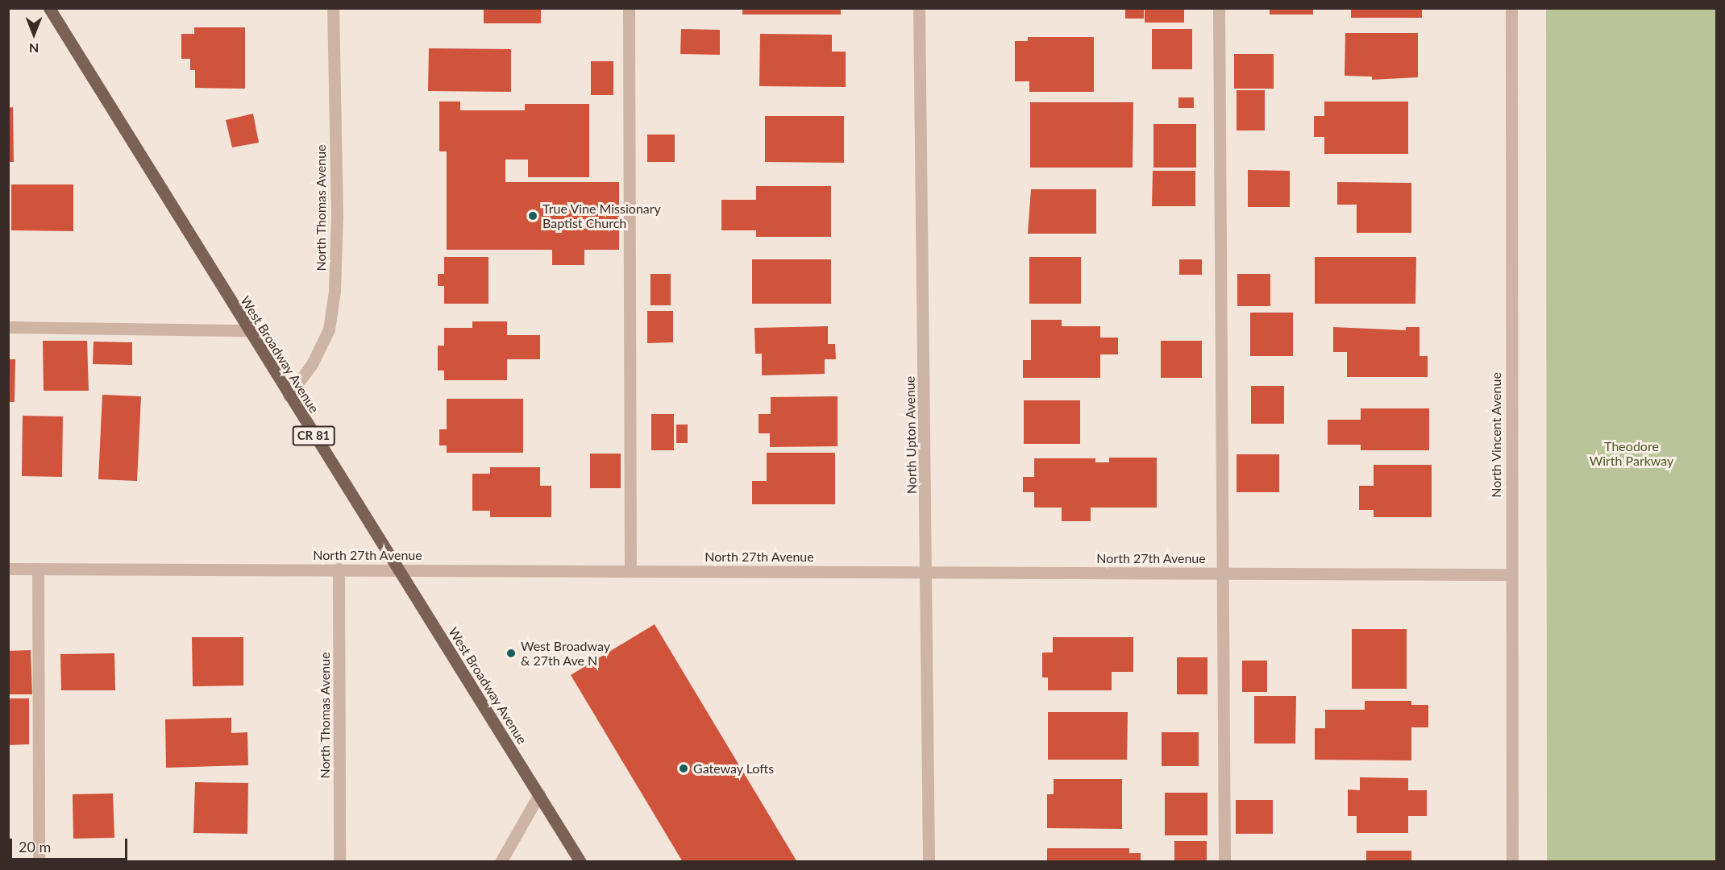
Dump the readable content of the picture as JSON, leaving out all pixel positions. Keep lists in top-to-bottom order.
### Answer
{
  "streets": {
    "main road": ["West Broadway Avenue", "CR 81"],
    "street": [
      "North Thomas Avenue",
      "North Upton Avenue",
      "North Vincent Avenue",
      "North 27th Avenue"
    ]
  },
  "crossings": [
    ["North Thomas Avenue", "West Broadway Avenue"],
    ["North Thomas Avenue", "North 27th Avenue"],
    ["West Broadway Avenue", "North 27th Avenue"],
    ["North Upton Avenue", "North 27th Avenue"],
    ["North Vincent Avenue", "North 27th Avenue"]
  ],
  "parks": ["Theodore Wirth Parkway"],
  "places": ["True Vine Missionary Baptist Church", "West Broadway & 27th Ave N", "Gateway Lofts"],
  "scale_bar": "20 m",
  "north": "bottom"
}
